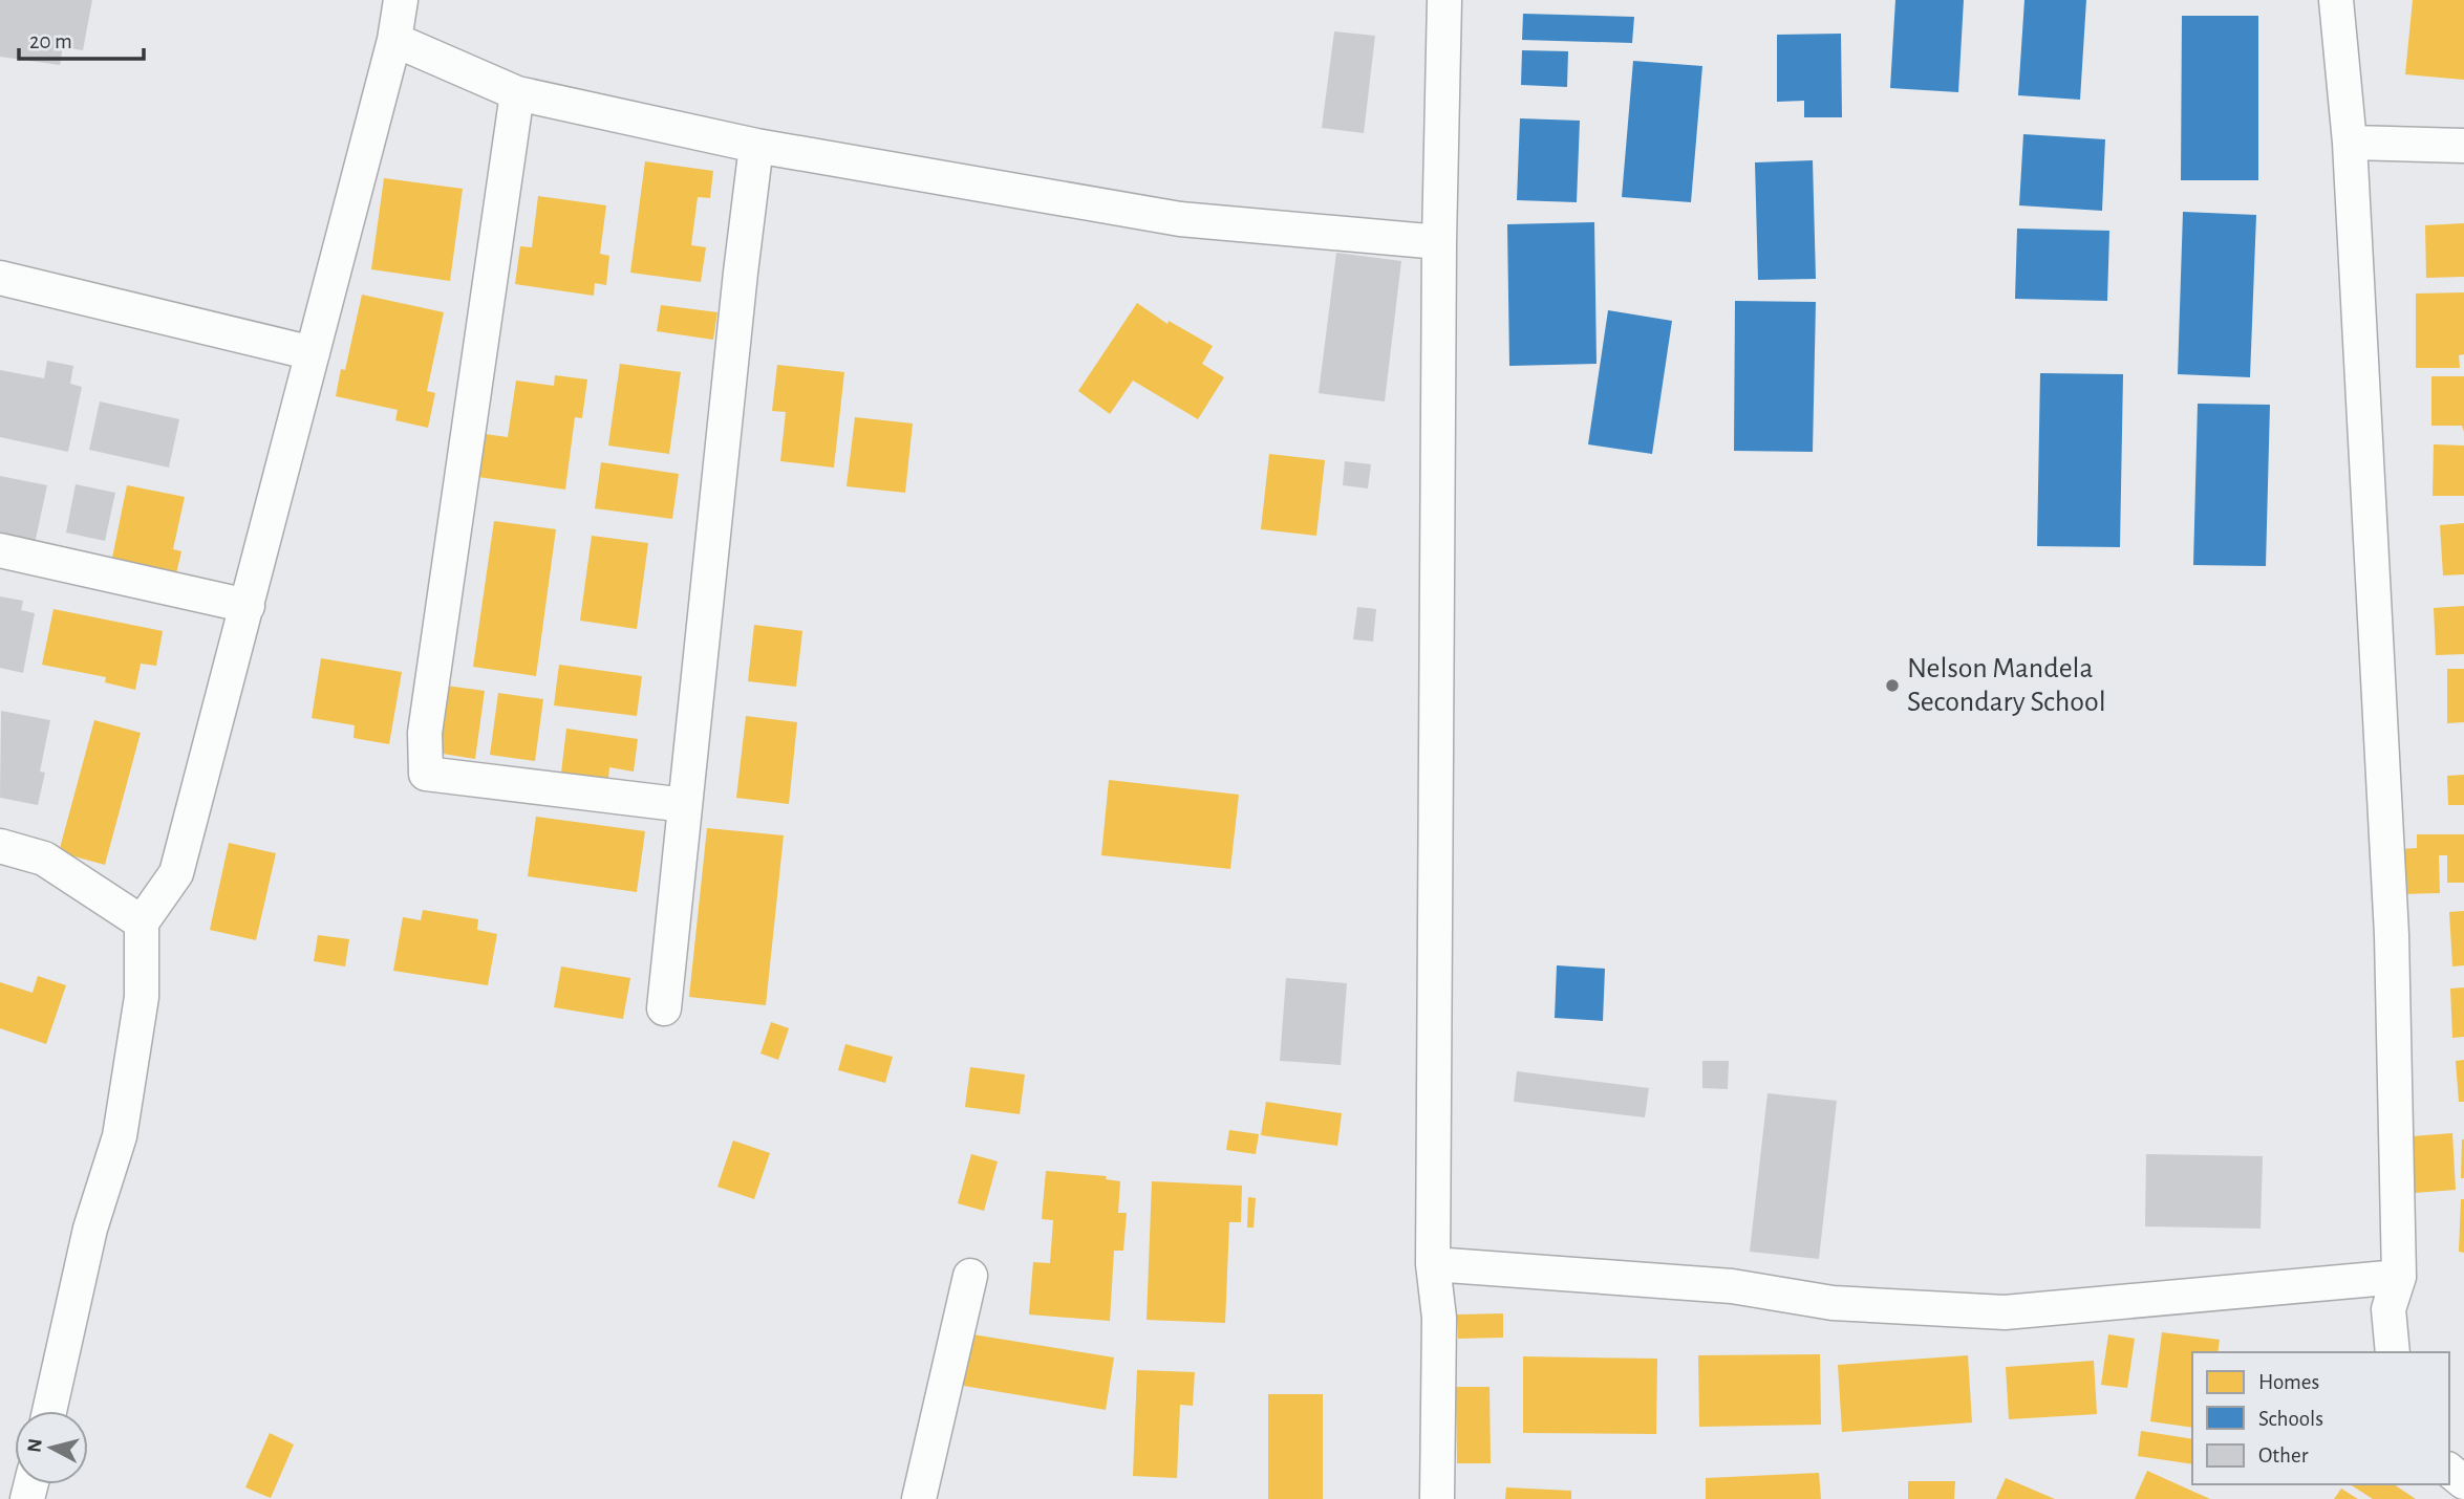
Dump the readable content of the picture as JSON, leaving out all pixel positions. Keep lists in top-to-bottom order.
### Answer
{
  "places": ["Nelson Mandela Secondary School"],
  "legend": ["Homes", "Schools", "Other"],
  "scale_bar": "20 m",
  "north": "left"
}
